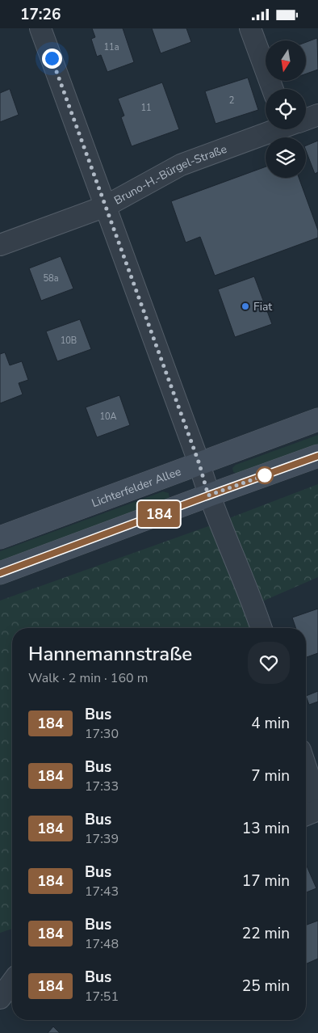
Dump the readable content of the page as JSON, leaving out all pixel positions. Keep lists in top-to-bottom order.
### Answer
{
  "streets": {
    "main road": ["Lichterfelder Allee"],
    "street": ["Bruno-H.-Bürgel-Straße"]
  },
  "places": ["Fiat"],
  "lines": ["bus line 184"],
  "house_numbers": [
    "11a",
    "2",
    "11",
    "58a",
    "10B",
    "10A"
  ],
  "north": "bottom",
  "page": {
    "status": "17:26",
    "on_map": "184",
    "heading": ["Hannemannstraße", "Walk · 2 min · 160 m"],
    "list": [
      {
        "mark": "184",
        "name": "Bus",
        "note": "17:30",
        "value": "4 min"
      },
      {
        "mark": "184",
        "name": "Bus",
        "note": "17:33",
        "value": "7 min"
      },
      {
        "mark": "184",
        "name": "Bus",
        "note": "17:39",
        "value": "13 min"
      },
      {
        "mark": "184",
        "name": "Bus",
        "note": "17:43",
        "value": "17 min"
      },
      {
        "mark": "184",
        "name": "Bus",
        "note": "17:48",
        "value": "22 min"
      },
      {
        "mark": "184",
        "name": "Bus",
        "note": "17:51",
        "value": "25 min"
      }
    ]
  }
}
